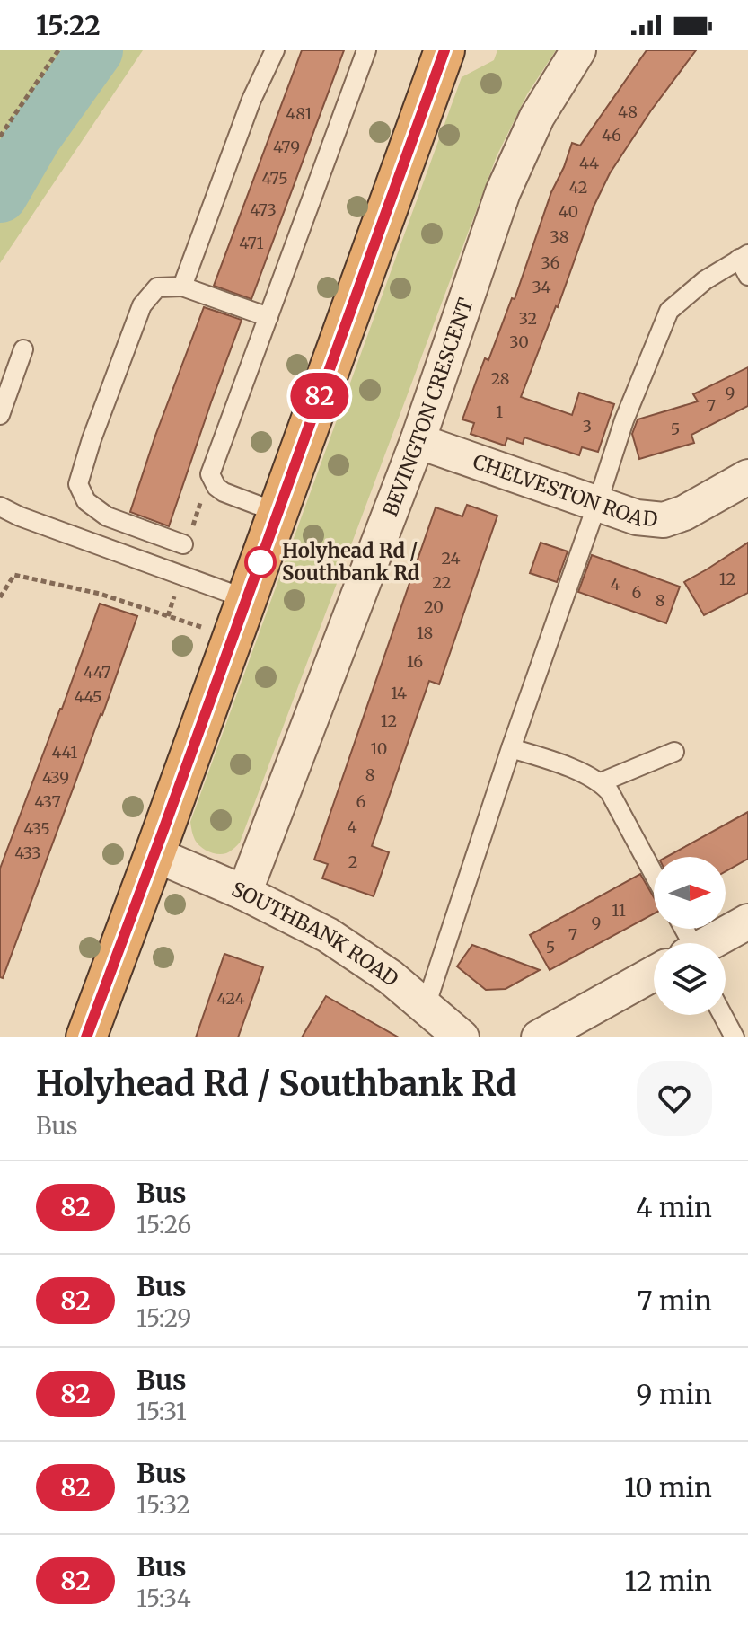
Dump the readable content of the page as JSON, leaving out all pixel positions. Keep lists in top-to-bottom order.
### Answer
{
  "streets": {
    "street": ["BEVINGTON CRESCENT", "CHELVESTON ROAD", "SOUTHBANK ROAD"]
  },
  "crossings": [
    ["BEVINGTON CRESCENT", "CHELVESTON ROAD"],
    ["BEVINGTON CRESCENT", "SOUTHBANK ROAD"]
  ],
  "places": ["Holyhead Rd / Southbank Rd"],
  "lines": ["bus line 82"],
  "house_numbers": [
    "48",
    "481",
    "46",
    "479",
    "44",
    "475",
    "42",
    "473",
    "40",
    "38",
    "471",
    "36",
    "34",
    "32",
    "30",
    "28",
    "9",
    "7",
    "1",
    "3",
    "5",
    "24",
    "12",
    "22",
    "4",
    "6",
    "8",
    "20",
    "18",
    "16",
    "447",
    "14",
    "445",
    "12",
    "10",
    "441",
    "8",
    "439",
    "437",
    "6",
    "4",
    "435",
    "433",
    "2",
    "11",
    "9",
    "7",
    "5",
    "424"
  ],
  "north": "right",
  "page": {
    "status": "15:22",
    "on_map": "82",
    "heading": ["Holyhead Rd / Southbank Rd", "Bus"],
    "list": [
      {
        "mark": "82",
        "name": "Bus",
        "note": "15:26",
        "value": "4 min"
      },
      {
        "mark": "82",
        "name": "Bus",
        "note": "15:29",
        "value": "7 min"
      },
      {
        "mark": "82",
        "name": "Bus",
        "note": "15:31",
        "value": "9 min"
      },
      {
        "mark": "82",
        "name": "Bus",
        "note": "15:32",
        "value": "10 min"
      },
      {
        "mark": "82",
        "name": "Bus",
        "note": "15:34",
        "value": "12 min"
      }
    ]
  }
}
